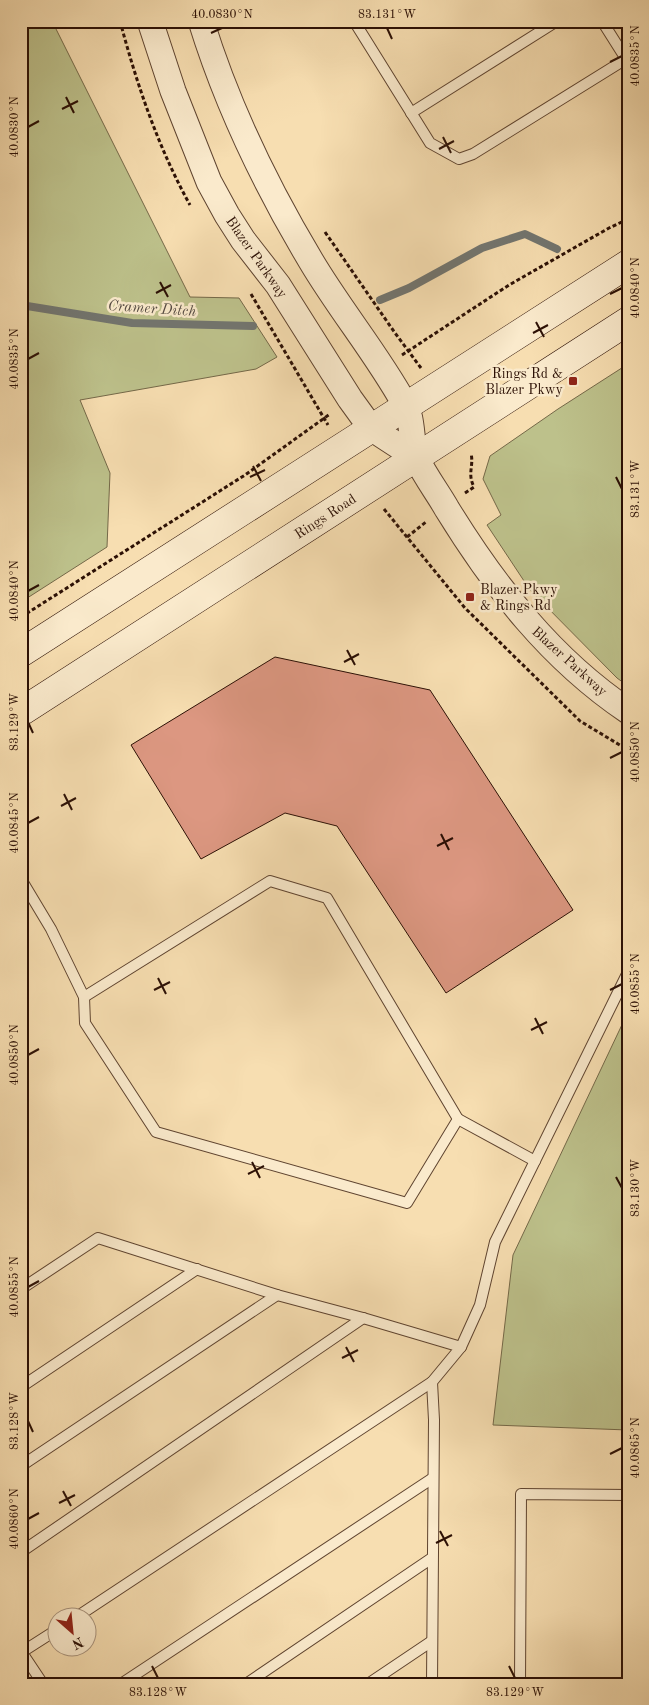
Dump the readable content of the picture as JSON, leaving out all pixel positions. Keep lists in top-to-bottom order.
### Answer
{
  "streets": {
    "main road": ["Rings Road"],
    "street": ["Blazer Parkway"]
  },
  "crossings": [
    ["Blazer Parkway", "Rings Road"]
  ],
  "water": ["Cramer Ditch"],
  "places": {
    "transit": ["Rings Rd & Blazer Pkwy", "Blazer Pkwy & Rings Rd"]
  },
  "north": "bottom right",
  "coordinates": [
    "40.0830°N",
    "83.131°W",
    "40.0835°N",
    "40.0840°N",
    "83.129°W",
    "40.0850°N",
    "40.0845°N",
    "40.0855°N",
    "83.130°W",
    "83.128°W",
    "40.0865°N",
    "40.0860°N"
  ]
}
